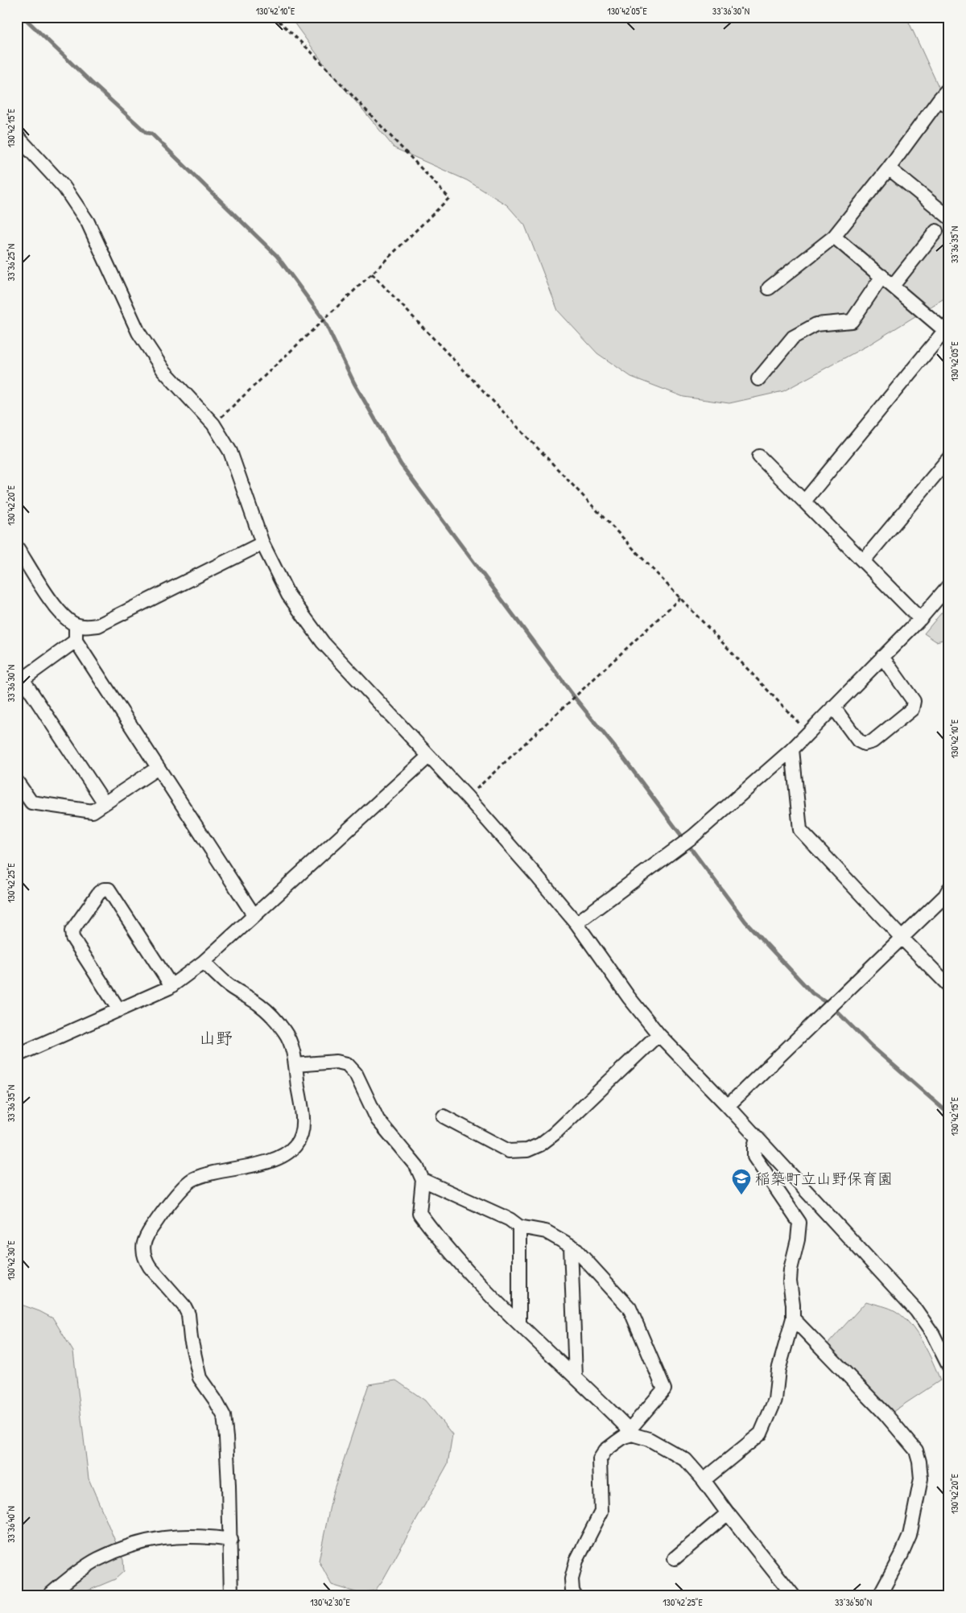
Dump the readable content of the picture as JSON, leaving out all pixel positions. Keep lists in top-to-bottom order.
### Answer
{
  "districts": ["山野"],
  "places": {
    "school or university": ["稲築町立山野保育園"]
  },
  "coordinates": [
    "130°42'10\"E",
    "130°42'05\"E",
    "33°36'30\"N",
    "130°42'15\"E",
    "33°36'35\"N",
    "33°36'25\"N",
    "130°42'20\"E",
    "130°42'25\"E",
    "130°42'30\"E",
    "33°36'40\"N",
    "33°36'50\"N"
  ]
}
